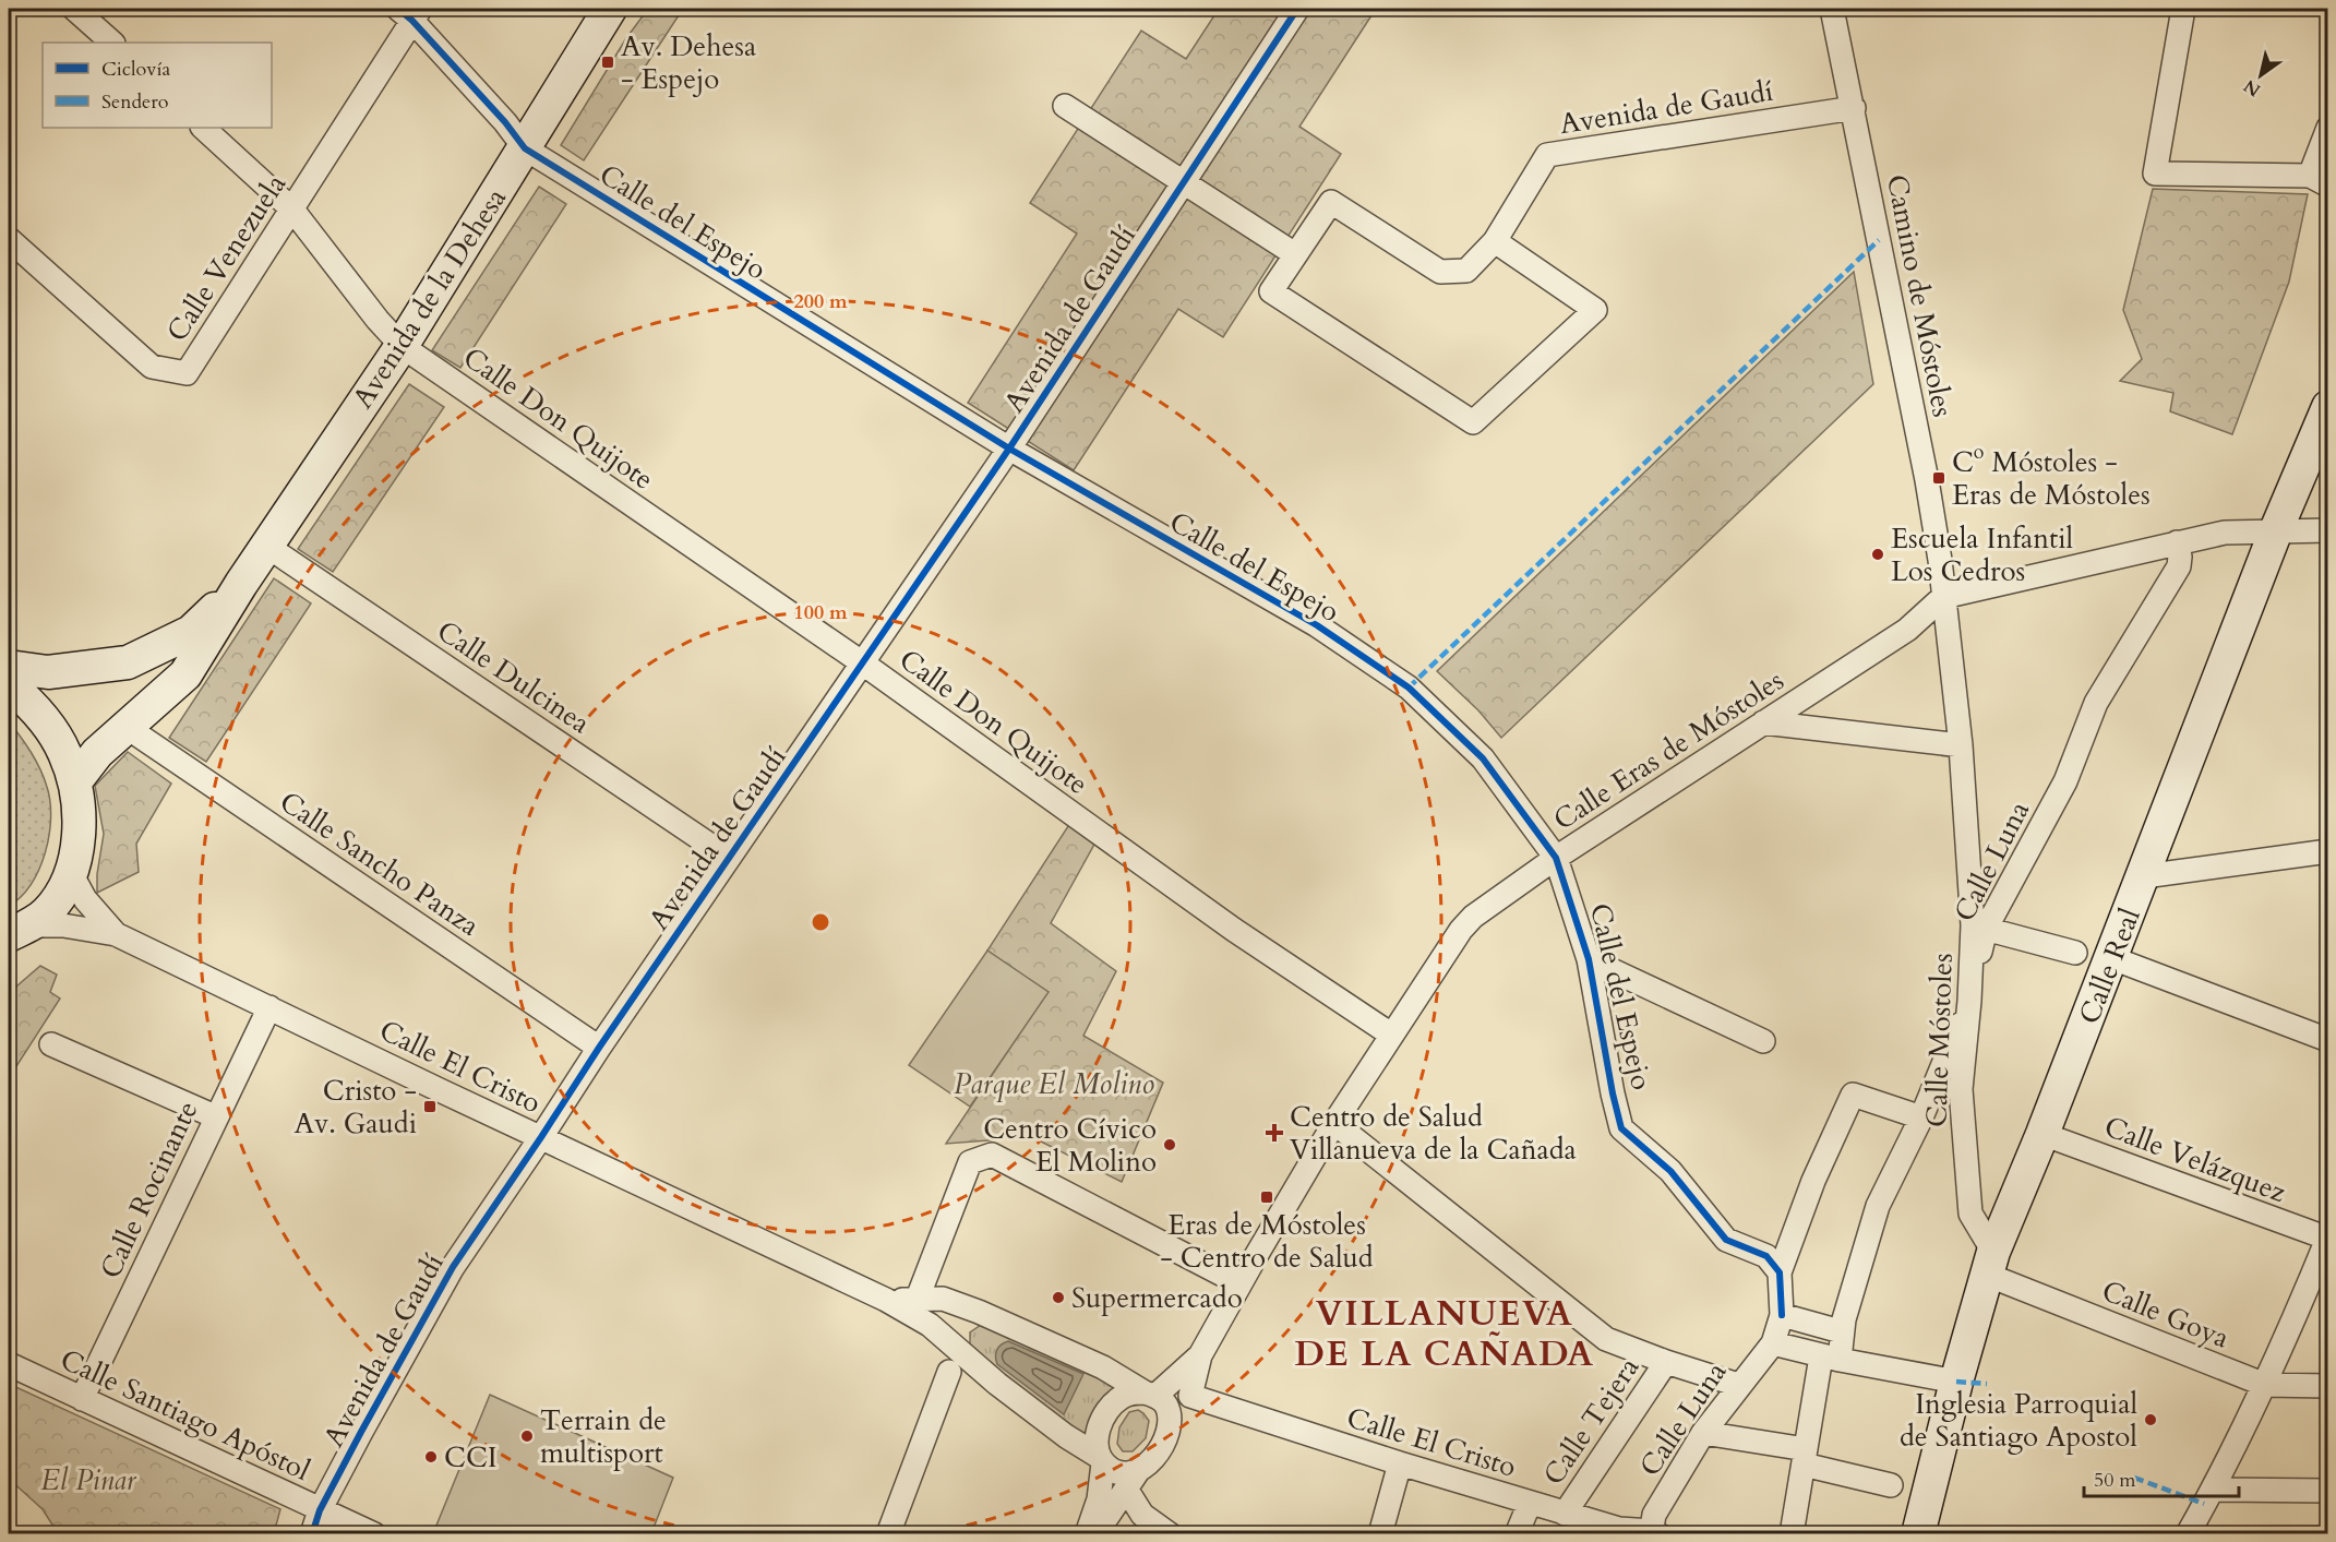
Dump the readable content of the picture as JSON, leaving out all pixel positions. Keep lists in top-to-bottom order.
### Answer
{
  "streets": {
    "street": [
      "Avenida de Gaudí",
      "Calle del Espejo",
      "Calle Venezuela",
      "Camino de Móstoles",
      "Avenida de la Dehesa",
      "Calle Don Quijote",
      "Calle Dulcinea",
      "Calle Eras de Móstoles",
      "Calle Luna",
      "Calle Sancho Panza",
      "Calle Real",
      "Calle Móstoles",
      "Calle El Cristo",
      "Calle Velázquez",
      "Calle Rocinante",
      "Calle Goya",
      "Calle Santiago Apóstol",
      "Calle Tejera"
    ]
  },
  "crossings": [
    ["Avenida de Gaudí", "Calle del Espejo"],
    ["Avenida de Gaudí", "Camino de Móstoles"],
    ["Avenida de Gaudí", "Calle Don Quijote"],
    ["Avenida de Gaudí", "Calle Dulcinea"],
    ["Avenida de Gaudí", "Calle Sancho Panza"],
    ["Avenida de Gaudí", "Calle El Cristo"],
    ["Avenida de Gaudí", "Calle Santiago Apóstol"],
    ["Calle del Espejo", "Avenida de la Dehesa"],
    ["Calle del Espejo", "Calle Eras de Móstoles"],
    ["Calle Venezuela", "Calle Don Quijote"],
    ["Camino de Móstoles", "Calle Eras de Móstoles"],
    ["Camino de Móstoles", "Calle Móstoles"],
    ["Avenida de la Dehesa", "Calle Don Quijote"],
    ["Avenida de la Dehesa", "Calle Dulcinea"],
    ["Avenida de la Dehesa", "Calle Sancho Panza"],
    ["Calle Don Quijote", "Calle Eras de Móstoles"],
    ["Calle Eras de Móstoles", "Calle Móstoles"],
    ["Calle Eras de Móstoles", "Calle El Cristo"],
    ["Calle Luna", "Calle Móstoles"],
    ["Calle Luna", "Calle El Cristo"],
    ["Calle Real", "Calle Móstoles"],
    ["Calle Real", "Calle Velázquez"],
    ["Calle Real", "Calle Goya"],
    ["Calle Móstoles", "Calle Goya"],
    ["Calle El Cristo", "Calle Rocinante"],
    ["Calle El Cristo", "Calle Tejera"],
    ["Calle Rocinante", "Calle Santiago Apóstol"]
  ],
  "districts": ["VILLANUEVA DE LA CAÑADA"],
  "parks": ["Parque El Molino", "El Pinar"],
  "places": {
    "transit": [
      "Av. Dehesa - Espejo",
      "Cº Móstoles - Eras de Móstoles",
      "Cristo - Av. Gaudi",
      "Eras de Móstoles - Centro de Salud"
    ],
    "other": [
      "Escuela Infantil Los Cedros",
      "Centro Cívico El Molino",
      "Supermercado",
      "Inglesia Parroquial de Santiago Apostol",
      "Terrain de multisport",
      "CCI"
    ],
    "health": ["Centro de Salud Villanueva de la Cañada"]
  },
  "legend": ["Ciclovía", "Sendero"],
  "scale_bar": "50 m",
  "north": "bottom left",
  "rings": ["200 m", "100 m"]
}
